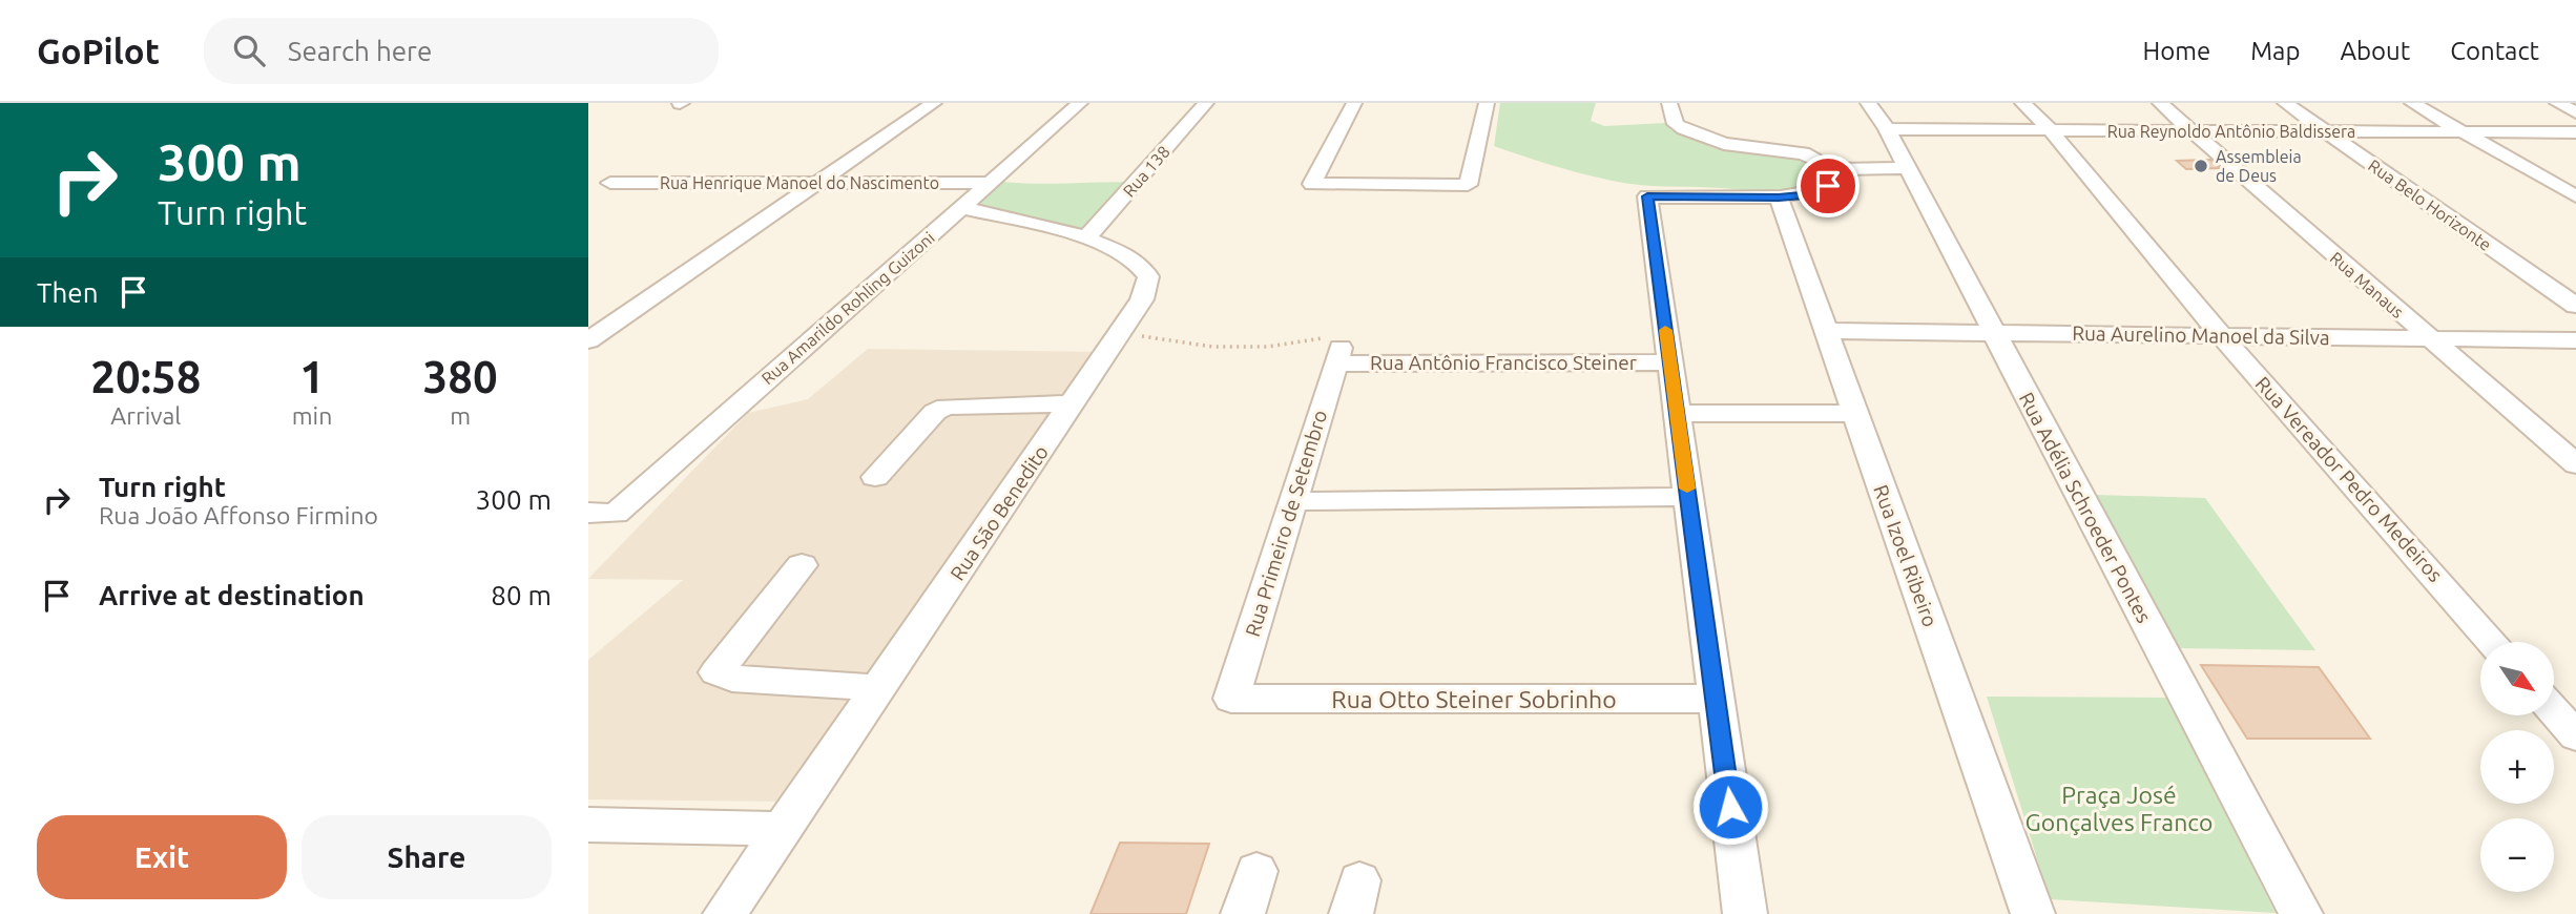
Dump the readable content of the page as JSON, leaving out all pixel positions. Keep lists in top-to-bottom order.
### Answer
{
  "streets": {
    "street": [
      "Rua Reynoldo Antônio Baldissera",
      "Rua 138",
      "Rua Henrique Manoel do Nascimento",
      "Rua Belo Horizonte",
      "Rua Manaus",
      "Rua Amarildo Rohling Guizoni",
      "Rua Aurelino Manoel da Silva",
      "Rua Antônio Francisco Steiner",
      "Rua Vereador Pedro Medeiros",
      "Rua Adélia Schroeder Pontes",
      "Rua São Benedito",
      "Rua Primeiro de Setembro",
      "Rua Izoel Ribeiro",
      "Rua Otto Steiner Sobrinho"
    ]
  },
  "crossings": [
    ["Rua Reynoldo Antônio Baldissera", "Rua Belo Horizonte"],
    ["Rua Reynoldo Antônio Baldissera", "Rua Manaus"],
    ["Rua Reynoldo Antônio Baldissera", "Rua Vereador Pedro Medeiros"],
    ["Rua Reynoldo Antônio Baldissera", "Rua Adélia Schroeder Pontes"],
    ["Rua 138", "Rua São Benedito"],
    ["Rua Henrique Manoel do Nascimento", "Rua Amarildo Rohling Guizoni"],
    ["Rua Manaus", "Rua Aurelino Manoel da Silva"],
    ["Rua Amarildo Rohling Guizoni", "Rua São Benedito"],
    ["Rua Aurelino Manoel da Silva", "Rua Vereador Pedro Medeiros"],
    ["Rua Aurelino Manoel da Silva", "Rua Adélia Schroeder Pontes"],
    ["Rua Aurelino Manoel da Silva", "Rua Izoel Ribeiro"],
    ["Rua Antônio Francisco Steiner", "Rua Primeiro de Setembro"],
    ["Rua Primeiro de Setembro", "Rua Otto Steiner Sobrinho"]
  ],
  "parks": ["Praça José Gonçalves Franco"],
  "places": ["Assembleia de Deus"],
  "north": "bottom right",
  "page": {
    "header": "GoPilot",
    "search": "Search here",
    "nav": [
      "Home",
      "Map",
      "About",
      "Contact"
    ],
    "turn": ["300 m", "Turn right"],
    "then": "Then",
    "eta": [
      "20:58",
      "Arrival",
      "1",
      "min",
      "380",
      "m"
    ],
    "list": [
      {
        "name": "Turn right",
        "note": "Rua João Affonso Firmino",
        "value": "300 m"
      },
      {
        "name": "Arrive at destination",
        "value": "80 m"
      }
    ],
    "map_buttons": ["+", "−"],
    "buttons": ["Exit", "Share"]
  }
}
